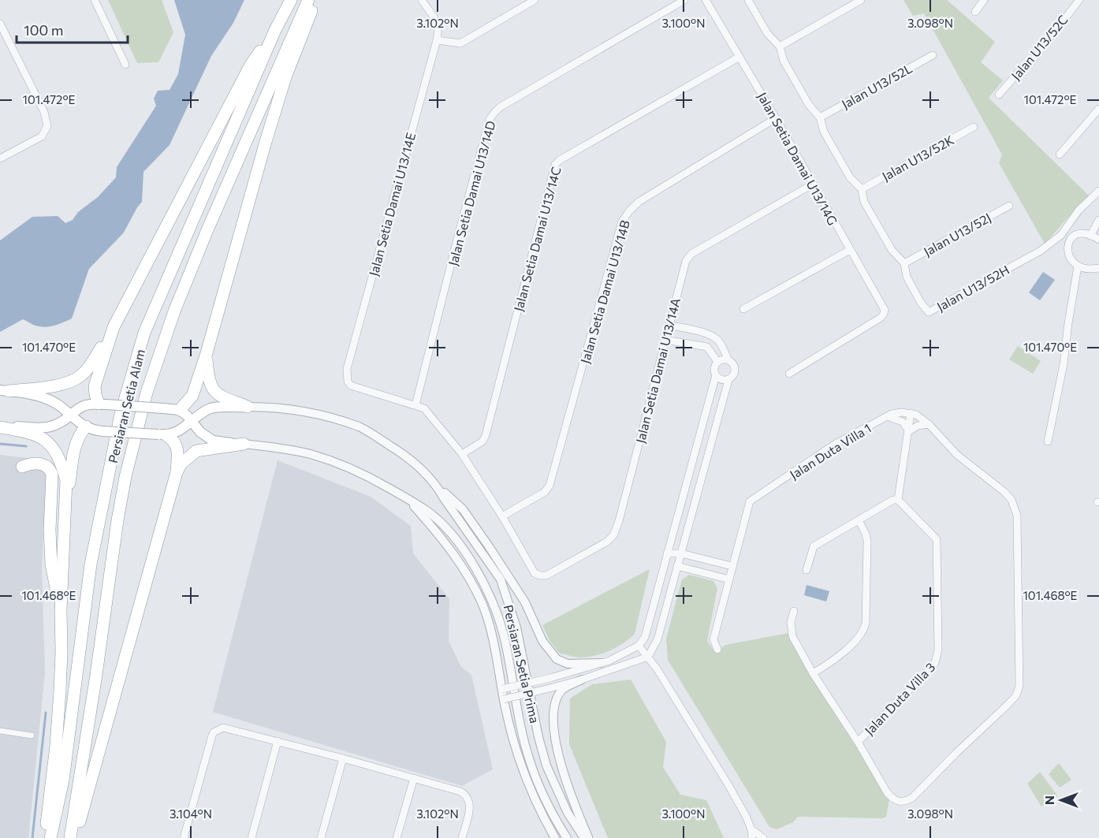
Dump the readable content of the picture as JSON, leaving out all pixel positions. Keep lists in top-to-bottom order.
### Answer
{
  "streets": {
    "highway": ["Persiaran Setia Alam"],
    "street": [
      "Jalan U13/52C",
      "Jalan U13/52L",
      "Jalan U13/52K",
      "Jalan Setia Damai U13/14G",
      "Jalan Setia Damai U13/14D",
      "Jalan Setia Damai U13/14E",
      "Jalan U13/52J",
      "Jalan Setia Damai U13/14C",
      "Jalan U13/52H",
      "Jalan Setia Damai U13/14B",
      "Jalan Setia Damai U13/14A",
      "Jalan Duta Villa 1",
      "Persiaran Setia Prima",
      "Jalan Duta Villa 3"
    ]
  },
  "crossings": [
    ["Jalan U13/52L", "Jalan U13/52H"],
    ["Jalan U13/52K", "Jalan U13/52H"],
    ["Jalan Setia Damai U13/14G", "Jalan Setia Damai U13/14C"],
    ["Jalan Setia Damai U13/14G", "Jalan Setia Damai U13/14B"],
    ["Jalan Setia Damai U13/14G", "Jalan Setia Damai U13/14A"],
    ["Jalan Setia Damai U13/14D", "Jalan Setia Damai U13/14E"],
    ["Jalan U13/52J", "Jalan U13/52H"],
    ["Jalan Setia Damai U13/14B", "Jalan Setia Damai U13/14A"]
  ],
  "scale_bar": "100 m",
  "north": "left",
  "coordinates": [
    "3.102°N",
    "3.100°N",
    "3.098°N",
    "101.472°E",
    "101.470°E",
    "101.468°E",
    "3.104°N"
  ]
}
